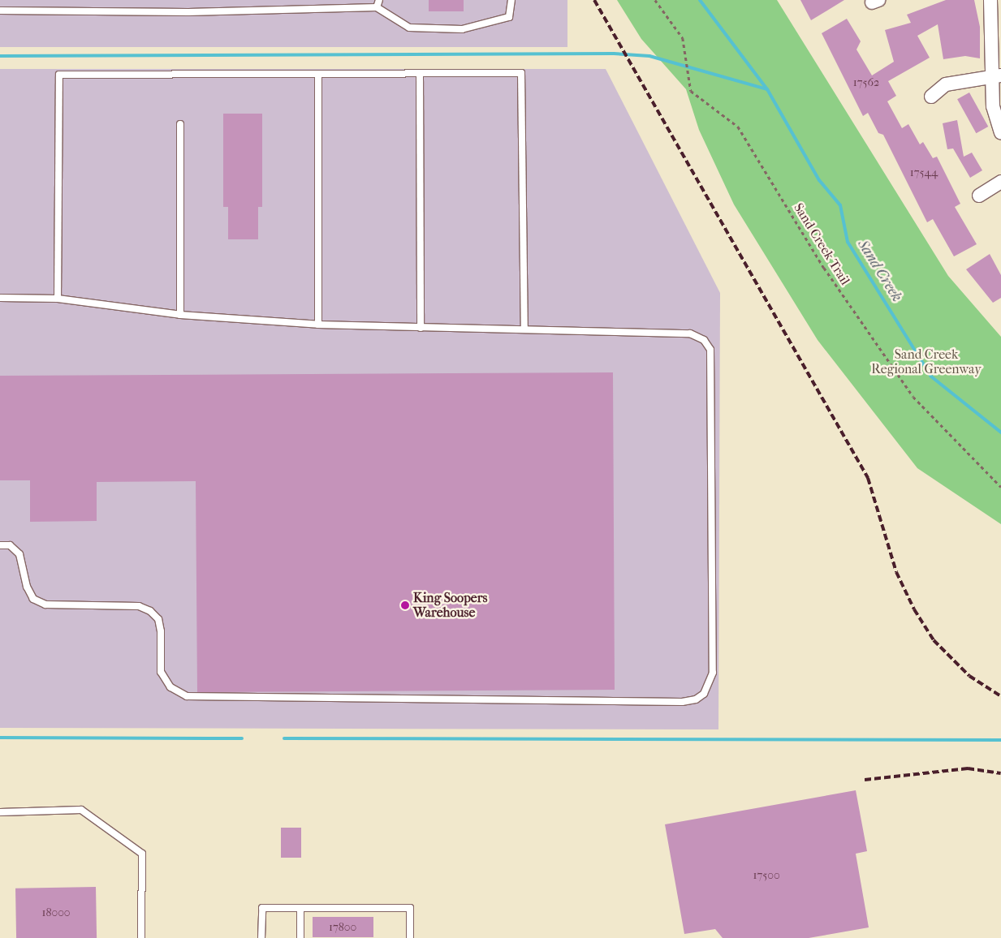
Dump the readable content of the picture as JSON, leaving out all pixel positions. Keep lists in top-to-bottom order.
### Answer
{
  "streets": {
    "path": ["Sand Creek Trail"]
  },
  "water": ["Sand Creek"],
  "parks": ["Sand Creek Regional Greenway"],
  "places": ["King Soopers Warehouse"],
  "house_numbers": [
    "17562",
    "17544",
    "17500",
    "18000",
    "17800"
  ]
}
